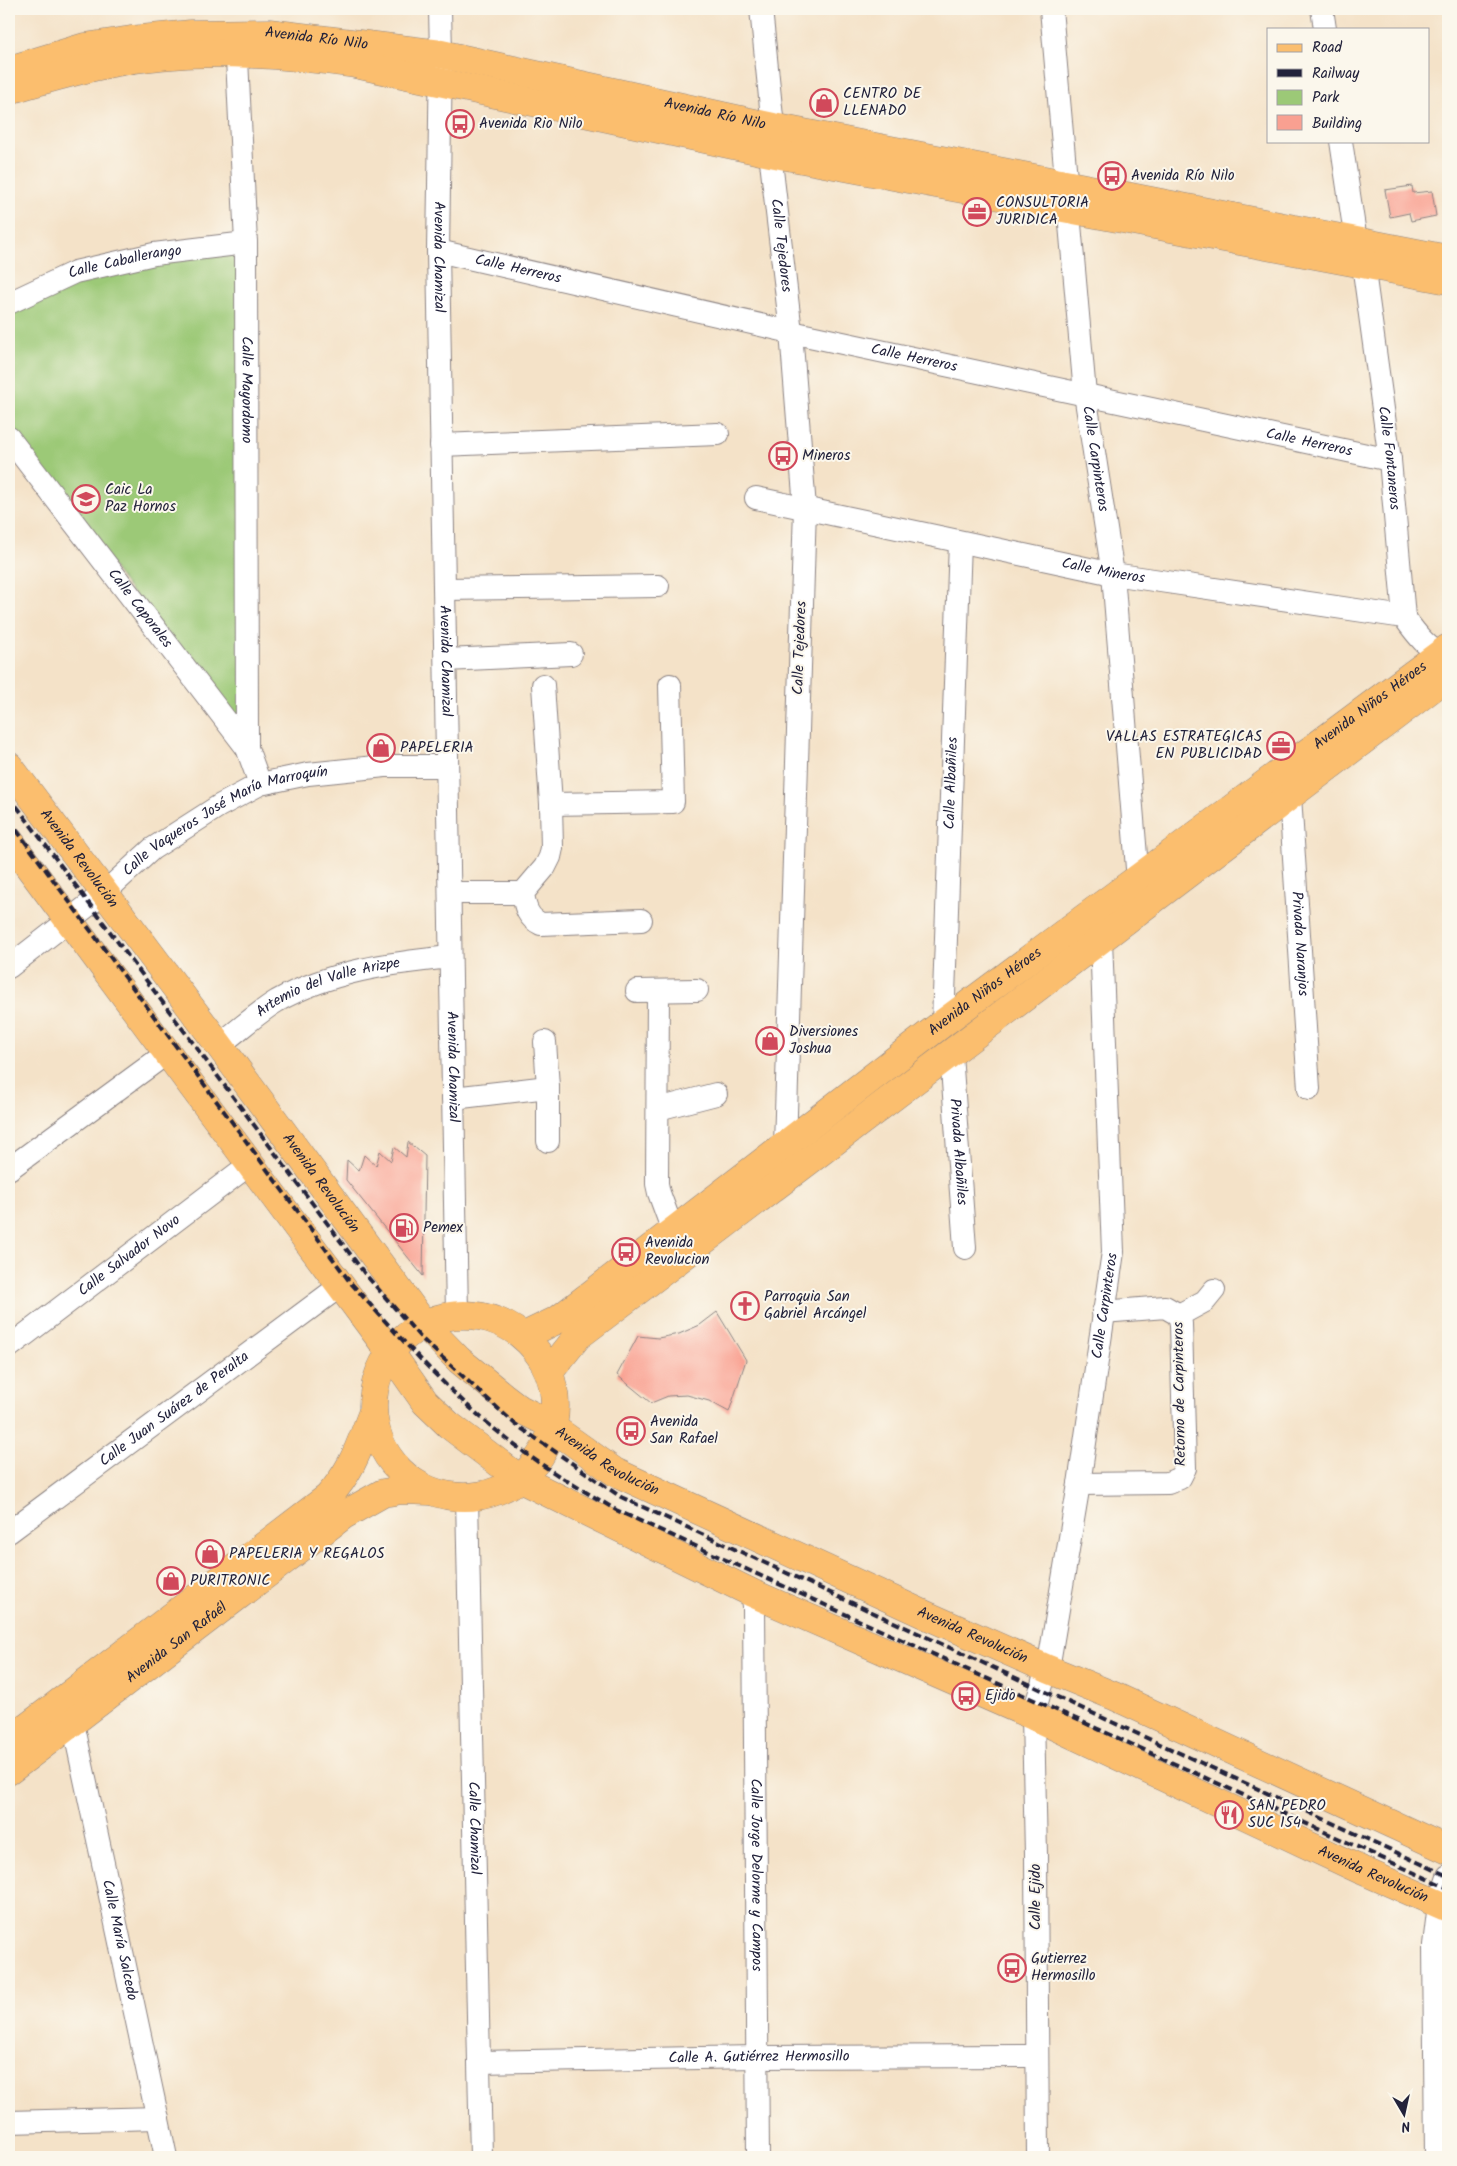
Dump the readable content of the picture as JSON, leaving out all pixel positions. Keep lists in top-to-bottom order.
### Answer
{
  "streets": {
    "main road": [
      "Avenida Río Nilo",
      "Avenida Niños Héroes",
      "Avenida Revolución",
      "Avenida San Rafaél"
    ],
    "street": [
      "Calle Tejedores",
      "Avenida Chamizal",
      "Calle Caballerango",
      "Calle Herreros",
      "Calle Mayordomo",
      "Calle Carpinteros",
      "Calle Fontaneros",
      "Calle Mineros",
      "Calle Caporales",
      "Calle Albañiles",
      "Calle Vaqueros José María Marroquín",
      "Privada Naranjos",
      "Artemio del Valle Arizpe",
      "Privada Albañiles",
      "Calle Salvador Novo",
      "Retorno de Carpinteros",
      "Calle Juan Suárez de Peralta",
      "Calle Chamizal",
      "Calle Jorge Delorme y Campos",
      "Calle Ejido",
      "Calle María Salcedo",
      "Calle A. Gutiérrez Hermosillo"
    ]
  },
  "crossings": [
    ["Avenida Río Nilo", "Calle Tejedores"],
    ["Avenida Río Nilo", "Avenida Chamizal"],
    ["Avenida Río Nilo", "Calle Mayordomo"],
    ["Avenida Río Nilo", "Calle Carpinteros"],
    ["Avenida Río Nilo", "Calle Fontaneros"],
    ["Calle Tejedores", "Calle Herreros"],
    ["Calle Tejedores", "Calle Mineros"],
    ["Calle Tejedores", "Avenida Niños Héroes"],
    ["Avenida Chamizal", "Calle Herreros"],
    ["Avenida Chamizal", "Calle Vaqueros José María Marroquín"],
    ["Avenida Chamizal", "Artemio del Valle Arizpe"],
    ["Calle Caballerango", "Calle Mayordomo"],
    ["Calle Herreros", "Calle Carpinteros"],
    ["Calle Herreros", "Calle Fontaneros"],
    ["Calle Mayordomo", "Calle Caporales"],
    ["Calle Carpinteros", "Calle Mineros"],
    ["Calle Carpinteros", "Avenida Niños Héroes"],
    ["Calle Carpinteros", "Avenida Revolución"],
    ["Calle Carpinteros", "Retorno de Carpinteros"],
    ["Calle Carpinteros", "Calle Ejido"],
    ["Calle Fontaneros", "Calle Mineros"],
    ["Calle Mineros", "Calle Albañiles"],
    ["Calle Caporales", "Calle Vaqueros José María Marroquín"],
    ["Avenida Niños Héroes", "Calle Albañiles"],
    ["Avenida Niños Héroes", "Privada Naranjos"],
    ["Avenida Niños Héroes", "Privada Albañiles"],
    ["Calle Vaqueros José María Marroquín", "Avenida Revolución"],
    ["Avenida Revolución", "Artemio del Valle Arizpe"],
    ["Avenida Revolución", "Calle Salvador Novo"],
    ["Avenida Revolución", "Calle Juan Suárez de Peralta"],
    ["Avenida Revolución", "Calle Jorge Delorme y Campos"],
    ["Avenida Revolución", "Calle Ejido"],
    ["Avenida San Rafaél", "Calle María Salcedo"],
    ["Calle Chamizal", "Calle A. Gutiérrez Hermosillo"],
    ["Calle Jorge Delorme y Campos", "Calle A. Gutiérrez Hermosillo"],
    ["Calle Ejido", "Calle A. Gutiérrez Hermosillo"]
  ],
  "places": {
    "shop": [
      "CENTRO DE LLENADO",
      "PAPELERIA",
      "Diversiones Joshua",
      "PAPELERIA Y REGALOS",
      "PURITRONIC"
    ],
    "bus stop": [
      "Avenida Rio Nilo",
      "Avenida Río Nilo",
      "Mineros",
      "Avenida Revolucion",
      "Avenida San Rafael",
      "Ejido",
      "Gutierrez Hermosillo"
    ],
    "office": ["CONSULTORIA JURIDICA", "VALLAS ESTRATEGICAS EN PUBLICIDAD"],
    "school or university": ["Caic La Paz Hornos"],
    "fuel station": ["Pemex"],
    "church": ["Parroquia San Gabriel Arcángel"],
    "restaurant": ["SAN PEDRO SUC 154"]
  },
  "legend": [
    "Road",
    "Railway",
    "Park",
    "Building"
  ],
  "north": "bottom"
}
